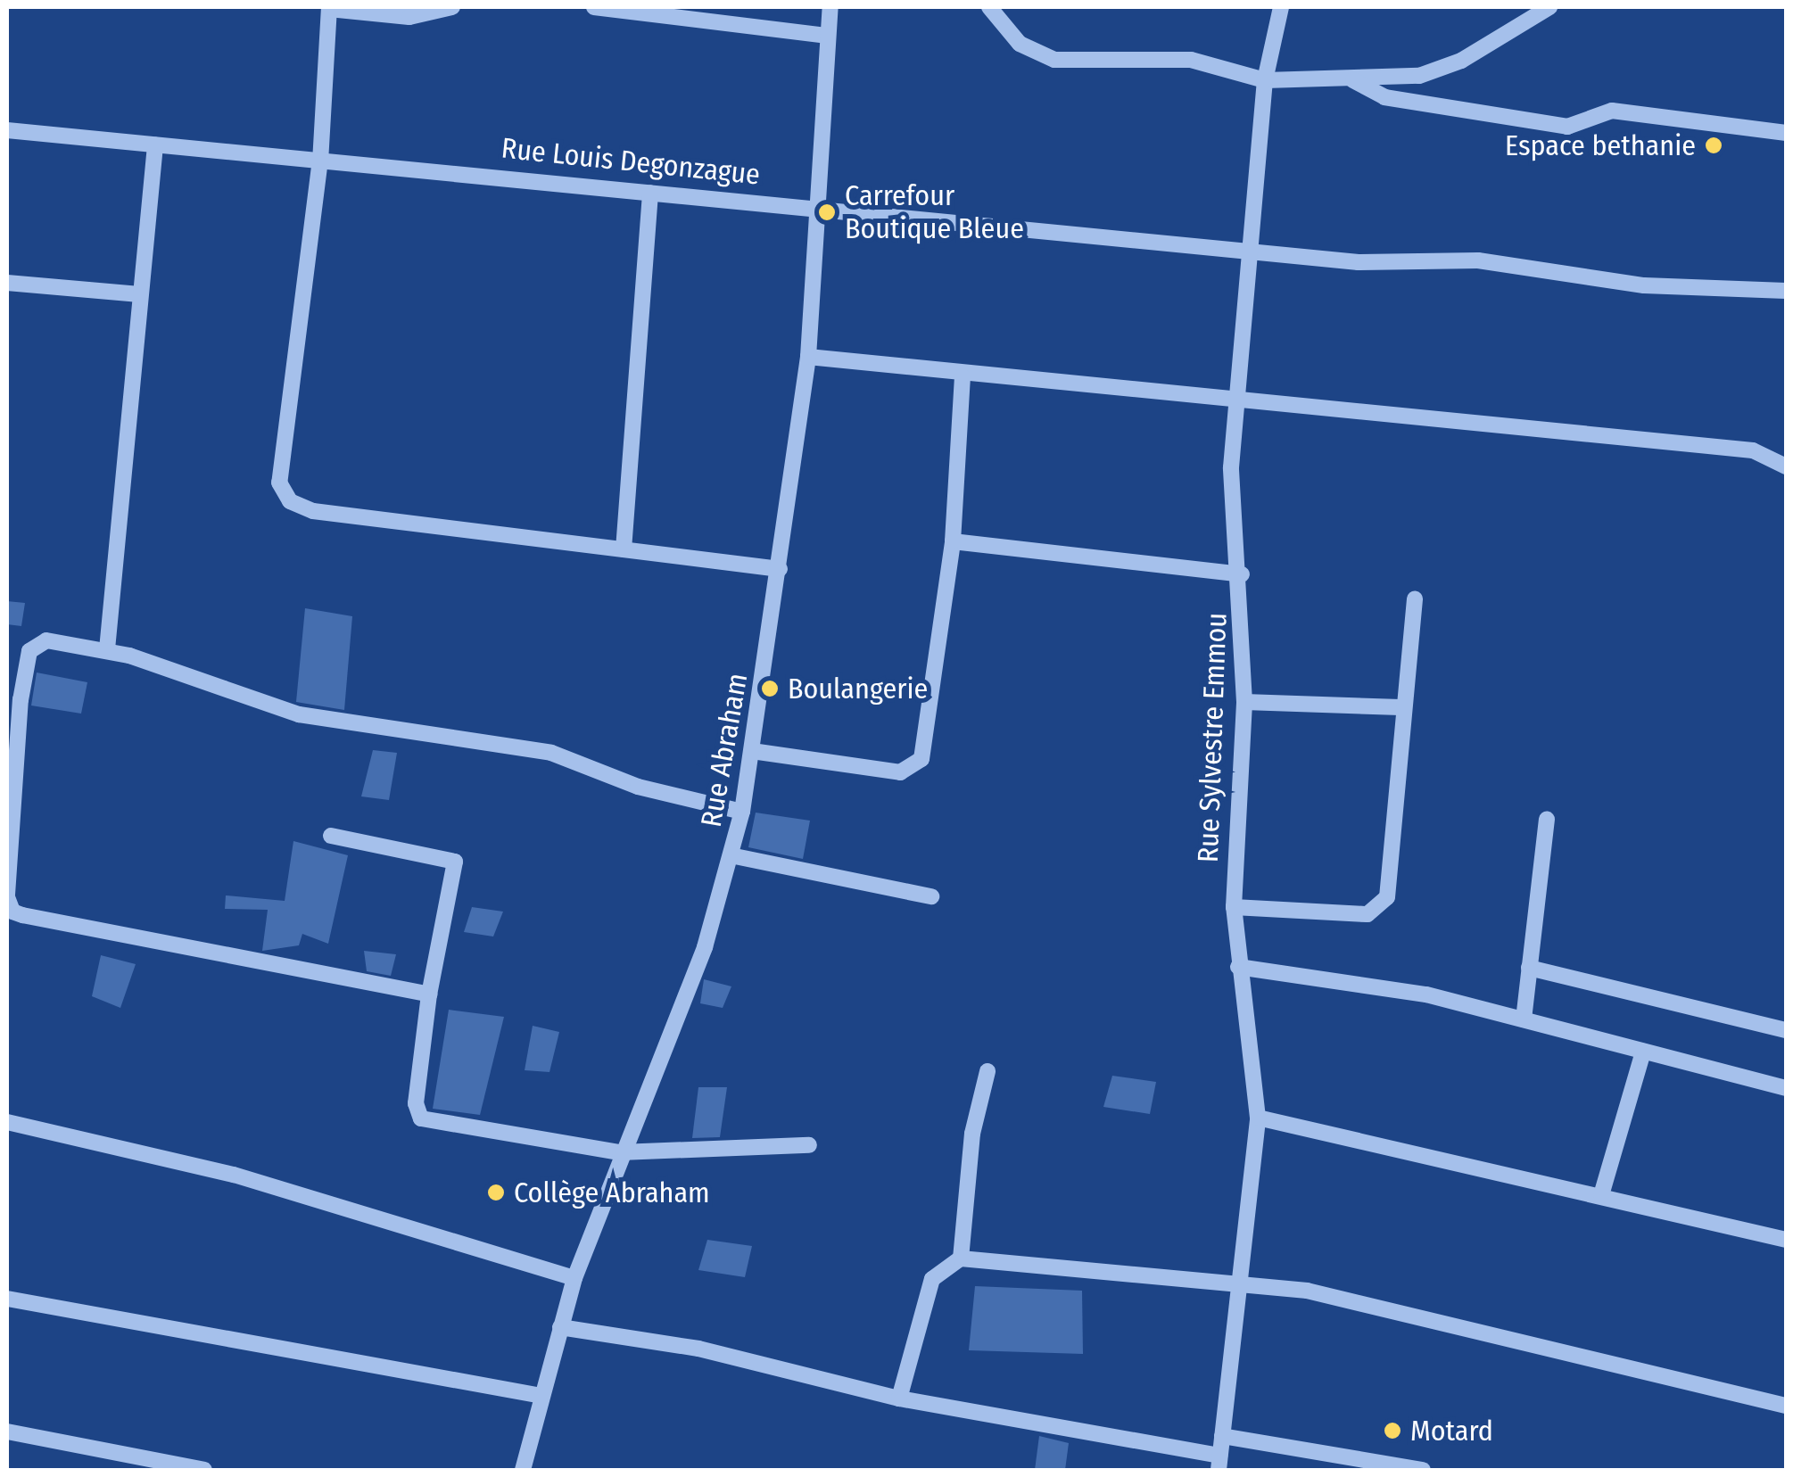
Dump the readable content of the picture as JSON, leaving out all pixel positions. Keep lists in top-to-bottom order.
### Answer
{
  "streets": {
    "street": ["Rue Louis Degonzague", "Rue Sylvestre Emmou", "Rue Abraham"]
  },
  "crossings": [
    ["Rue Louis Degonzague", "Rue Sylvestre Emmou"],
    ["Rue Louis Degonzague", "Rue Abraham"]
  ],
  "places": [
    "Espace bethanie",
    "Carrefour Boutique Bleue",
    "Boulangerie",
    "Collège Abraham",
    "Motard"
  ]
}
